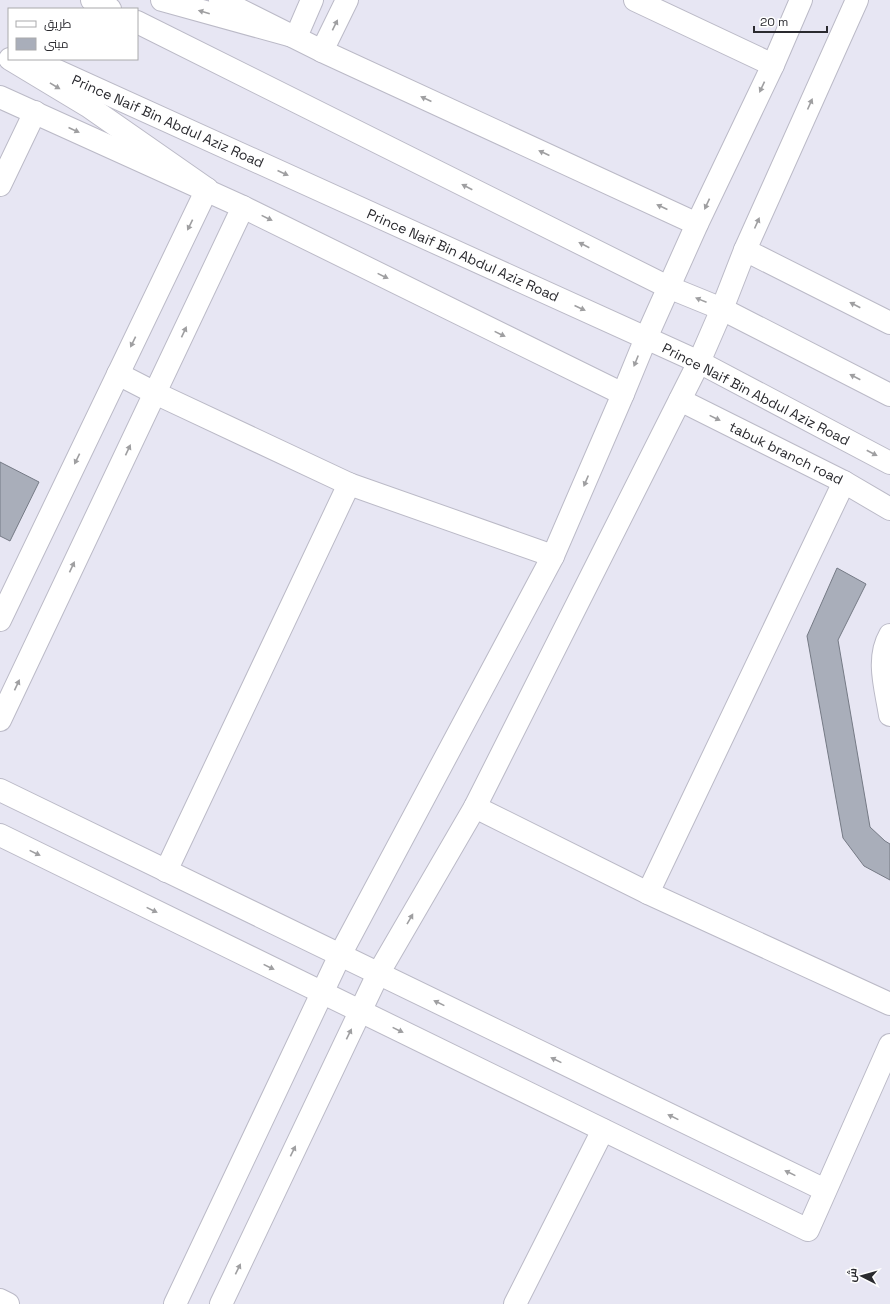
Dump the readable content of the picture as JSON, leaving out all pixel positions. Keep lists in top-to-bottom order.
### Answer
{
  "streets": {
    "main road": ["Prince Naif Bin Abdul Aziz Road", "tabuk branch road"]
  },
  "legend": ["طريق", "مبنى"],
  "scale_bar": "20 m",
  "north": "left"
}
